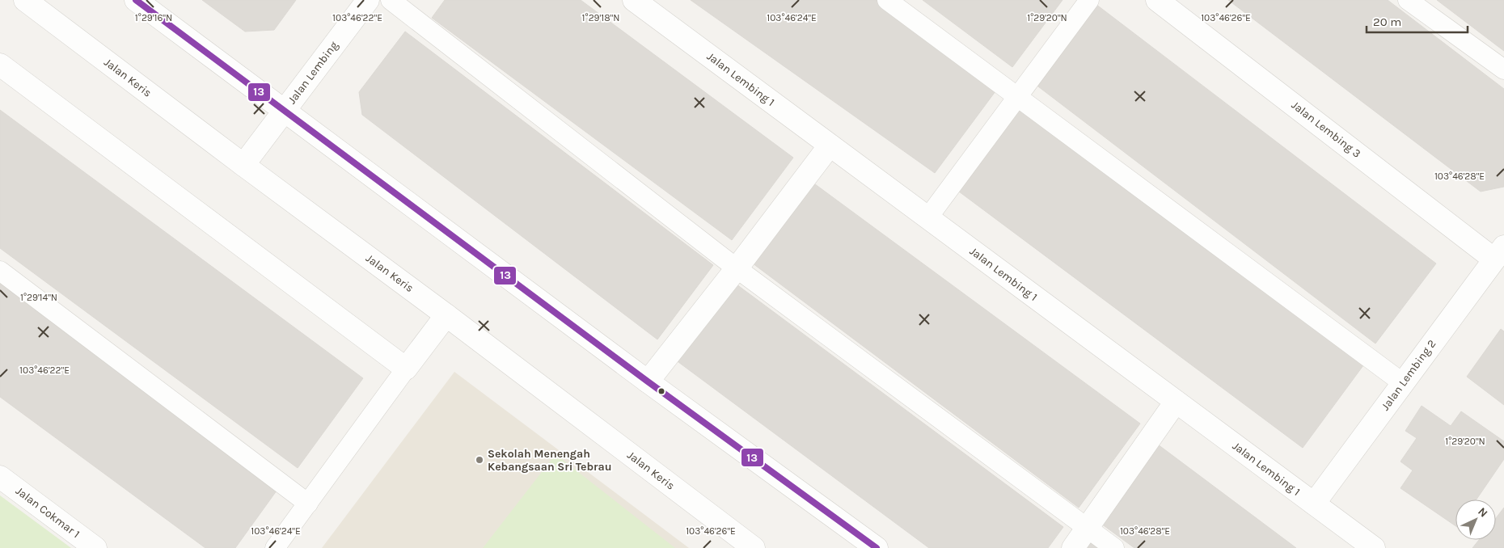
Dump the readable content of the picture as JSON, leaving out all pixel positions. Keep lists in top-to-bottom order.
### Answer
{
  "streets": {
    "street": [
      "Jalan Lembing",
      "Jalan Keris",
      "Jalan Lembing 1",
      "Jalan Lembing 3",
      "Jalan Lembing 2",
      "Jalan Cokmar 1"
    ]
  },
  "crossings": [
    ["Jalan Lembing", "Jalan Keris"],
    ["Jalan Lembing 1", "Jalan Lembing 2"],
    ["Jalan Lembing 3", "Jalan Lembing 2"]
  ],
  "places": ["Sekolah Menengah Kebangsaan Sri Tebrau"],
  "lines": ["transit line 13"],
  "scale_bar": "20 m",
  "north": "top right",
  "coordinates": [
    "1°29'16\"N",
    "1°29'18\"N",
    "1°29'20\"N",
    "103°46'22\"E",
    "103°46'24\"E",
    "103°46'26\"E",
    "103°46'28\"E",
    "1°29'14\"N"
  ]
}
